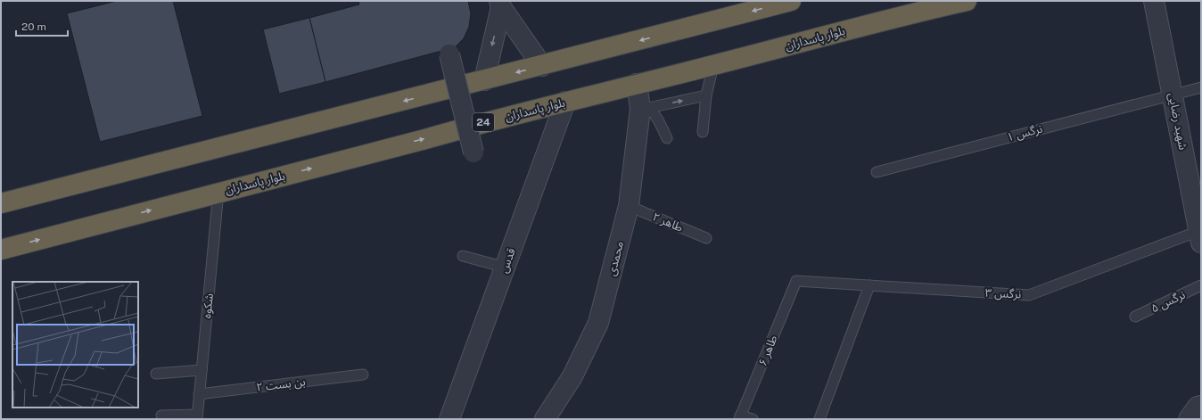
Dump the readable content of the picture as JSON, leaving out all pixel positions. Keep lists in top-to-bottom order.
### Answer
{
  "streets": {
    "highway": ["بلوار پاسداران", "24"],
    "street": ["شهید رضایی", "محمدی", "قدس"],
    "lane": [
      "نرگس ۱",
      "طاهر ۲",
      "نرگس ۳",
      "نرگس ۵",
      "شکوه",
      "طاهر ۶",
      "بن بست ۲"
    ]
  },
  "crossings": [
    ["بلوار پاسداران", "محمدی"],
    ["بلوار پاسداران", "قدس"],
    ["بلوار پاسداران", "شکوه"],
    ["شهید رضایی", "نرگس ۱"],
    ["شهید رضایی", "نرگس ۳"],
    ["طاهر ۲", "محمدی"],
    ["نرگس ۳", "طاهر ۶"],
    ["شکوه", "بن بست ۲"]
  ],
  "scale_bar": "20 m"
}
